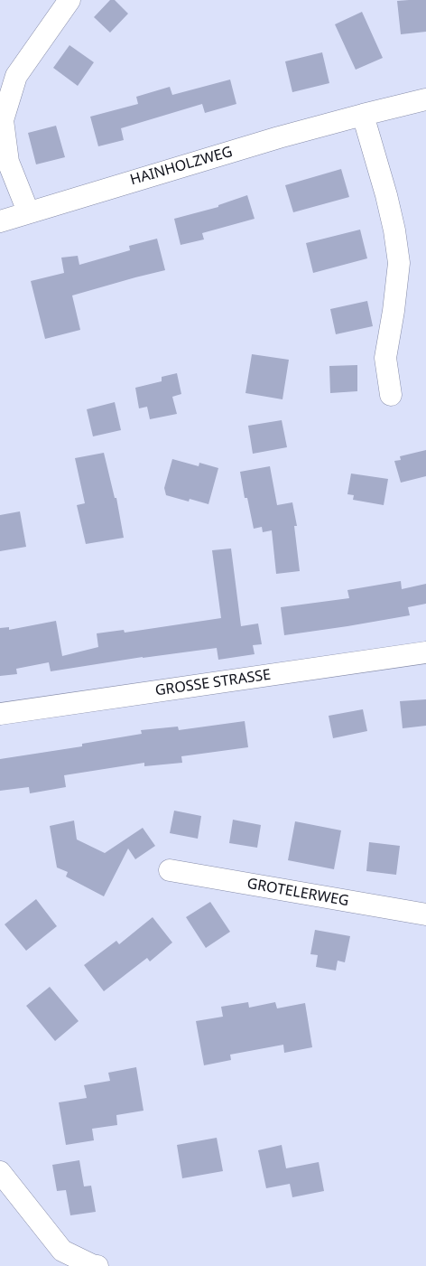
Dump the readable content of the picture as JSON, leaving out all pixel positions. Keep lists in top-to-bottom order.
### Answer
{
  "streets": {
    "street": ["HAINHOLZWEG", "GROSSE STRASSE", "GROTELERWEG"]
  }
}
